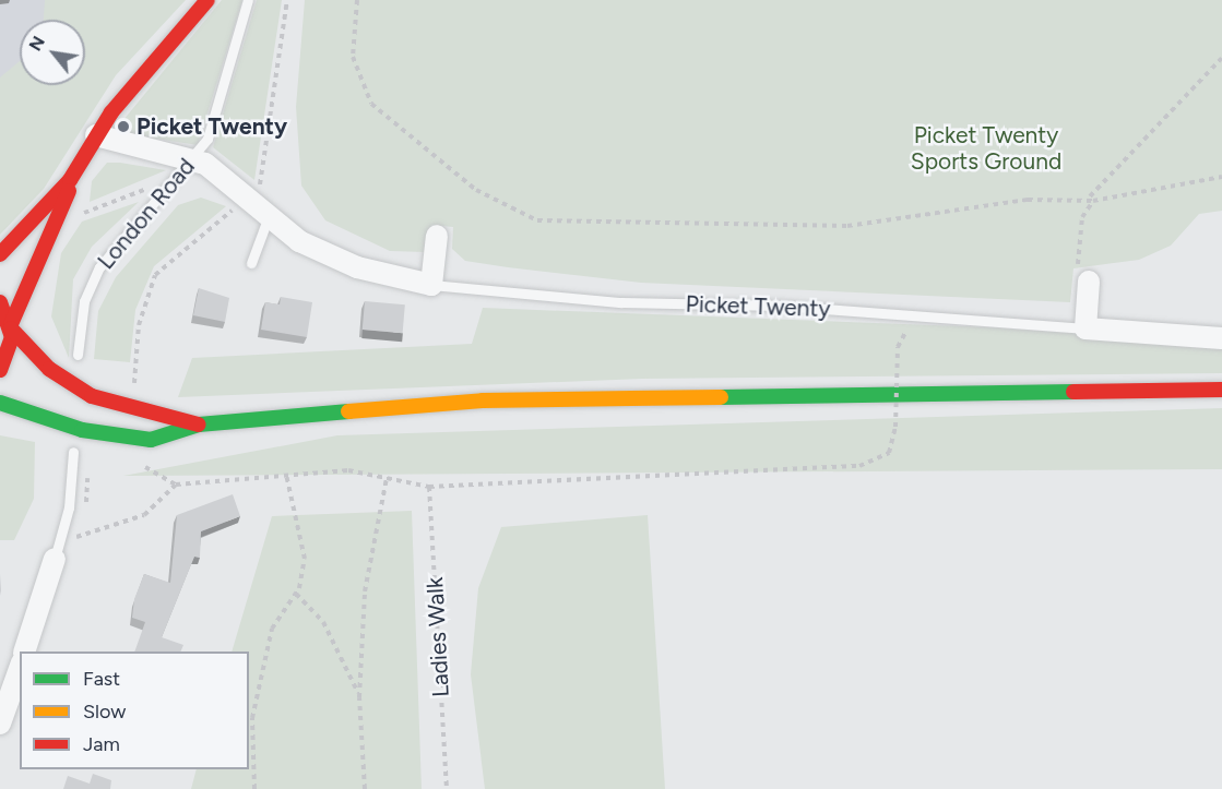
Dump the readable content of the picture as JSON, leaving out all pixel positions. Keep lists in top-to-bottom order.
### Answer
{
  "streets": {
    "street": ["Picket Twenty"],
    "lane": ["London Road"],
    "path": ["Ladies Walk"]
  },
  "crossings": [
    ["London Road", "Picket Twenty"]
  ],
  "parks": ["Picket Twenty Sports Ground"],
  "places": ["Picket Twenty"],
  "legend": ["Fast", "Slow", "Jam"],
  "north": "top left"
}
